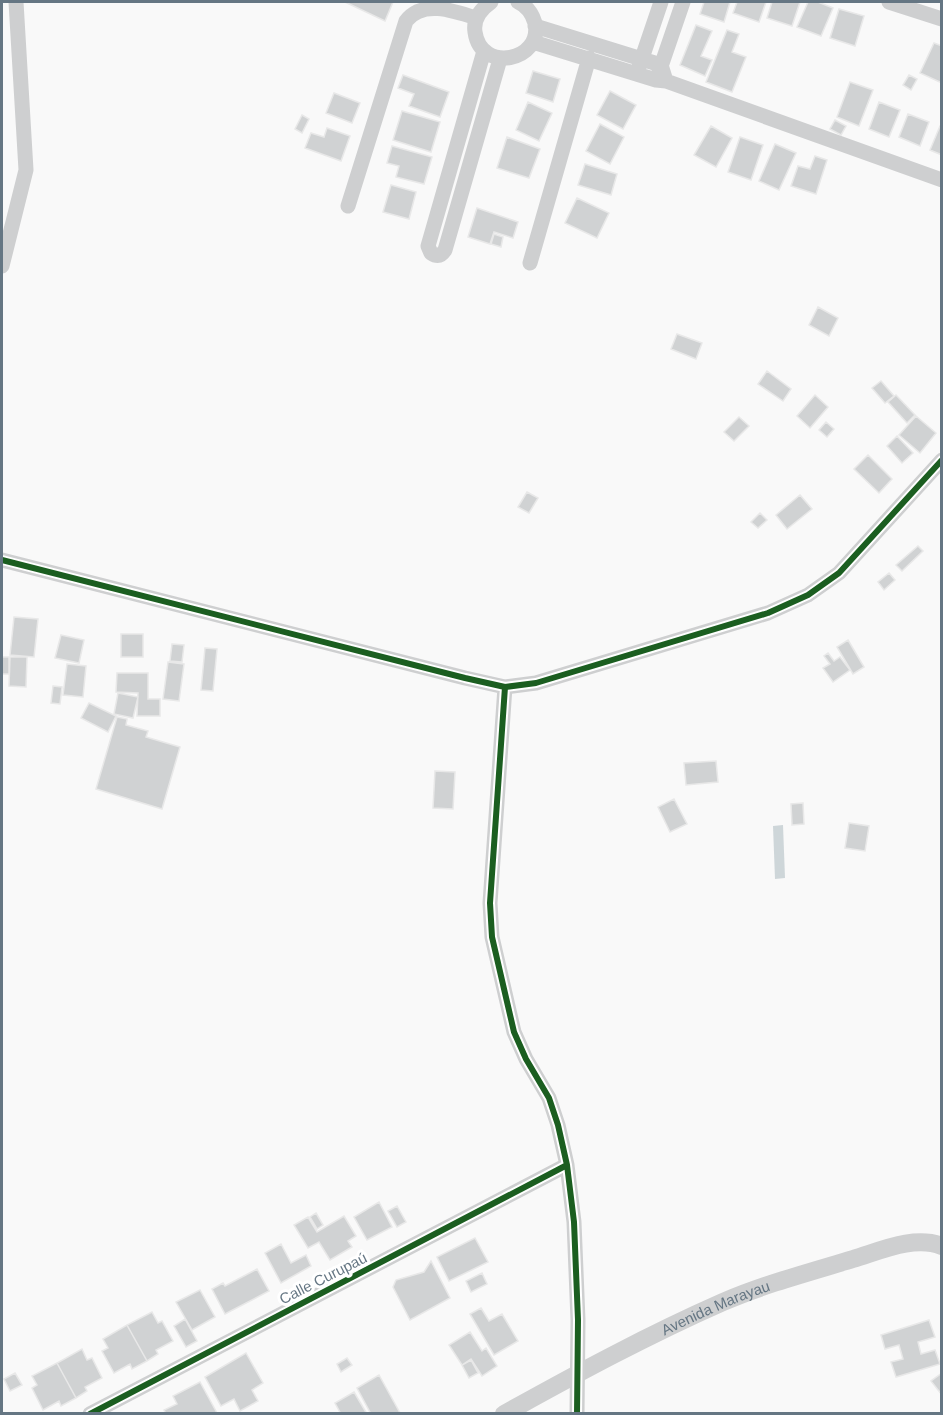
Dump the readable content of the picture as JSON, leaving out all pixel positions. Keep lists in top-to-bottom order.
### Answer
{
  "streets": {
    "street": ["Calle Curupaú", "Avenida Marayau"]
  }
}
